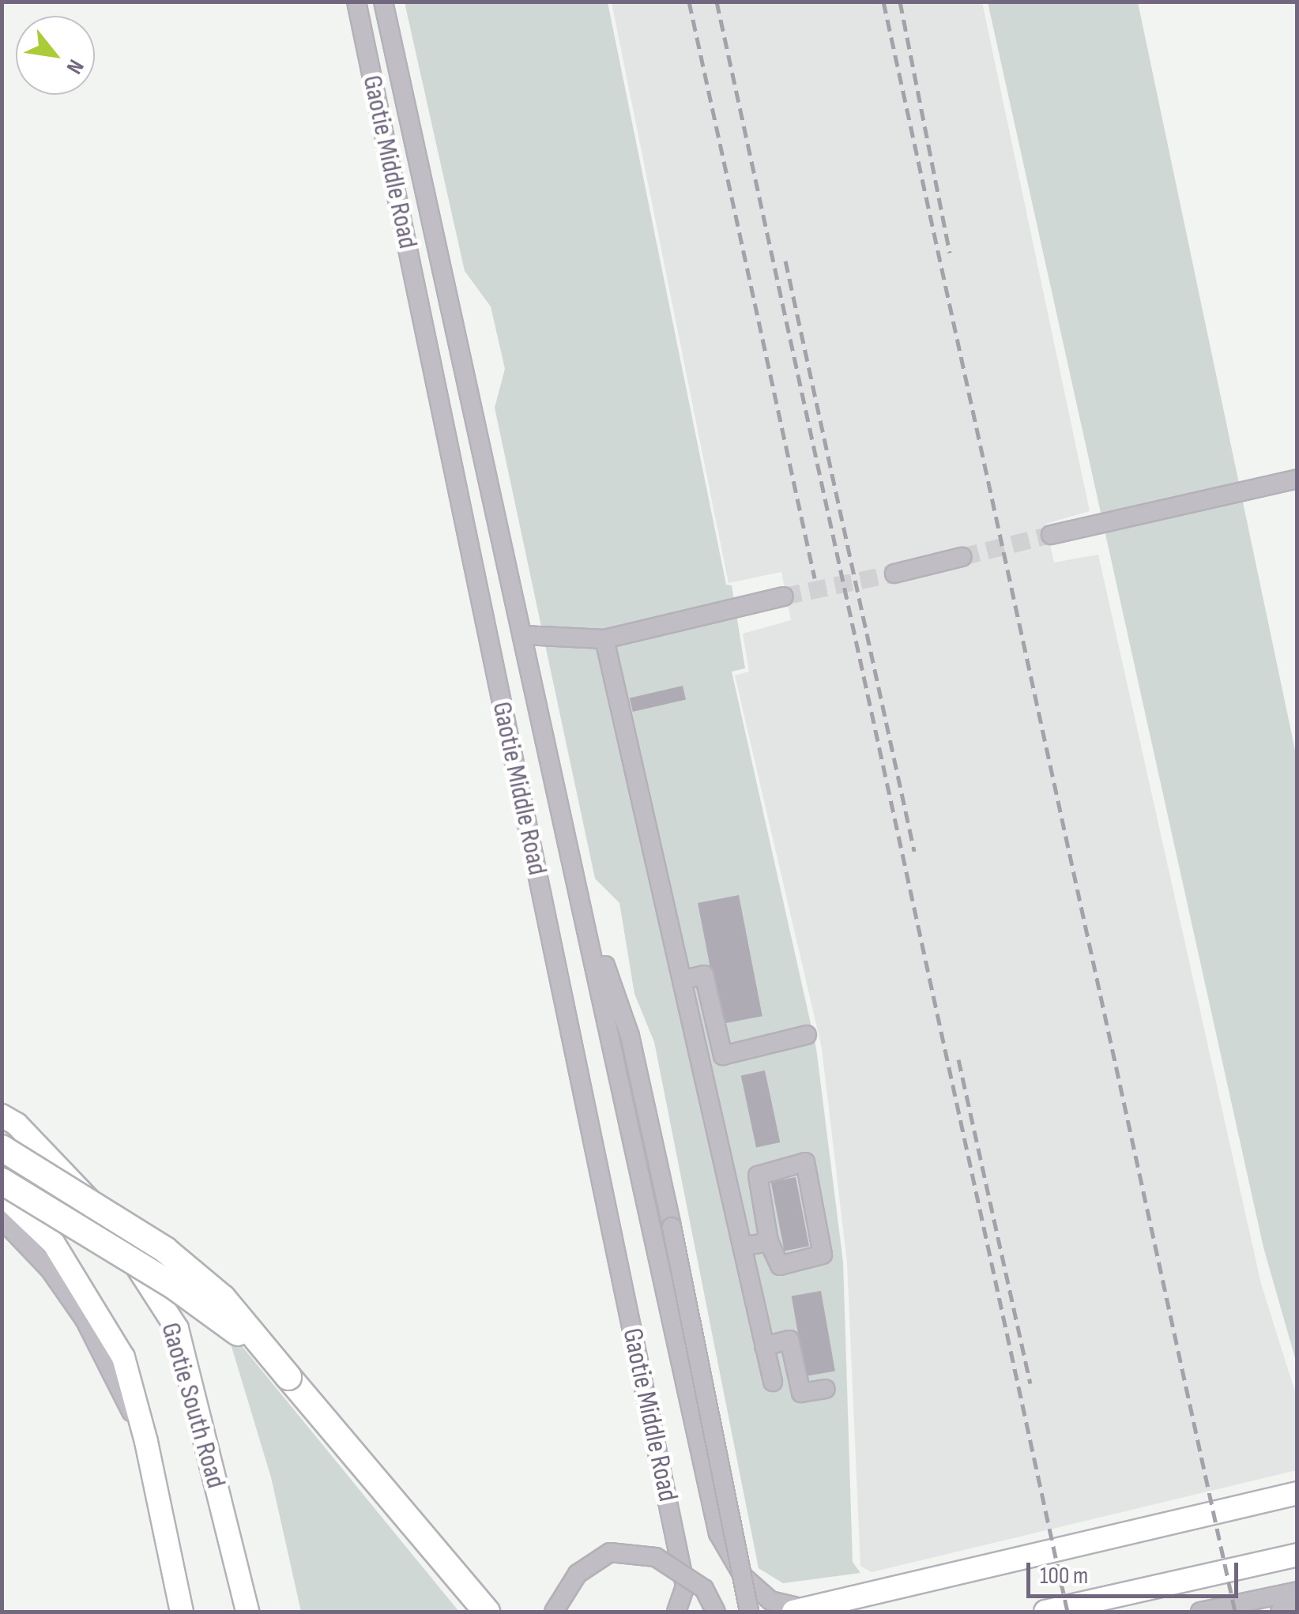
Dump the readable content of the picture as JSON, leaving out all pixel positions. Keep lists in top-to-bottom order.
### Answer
{
  "streets": {
    "main road": ["Gaotie South Road"],
    "street": ["Gaotie Middle Road"]
  },
  "scale_bar": "100 m",
  "north": "bottom right"
}
